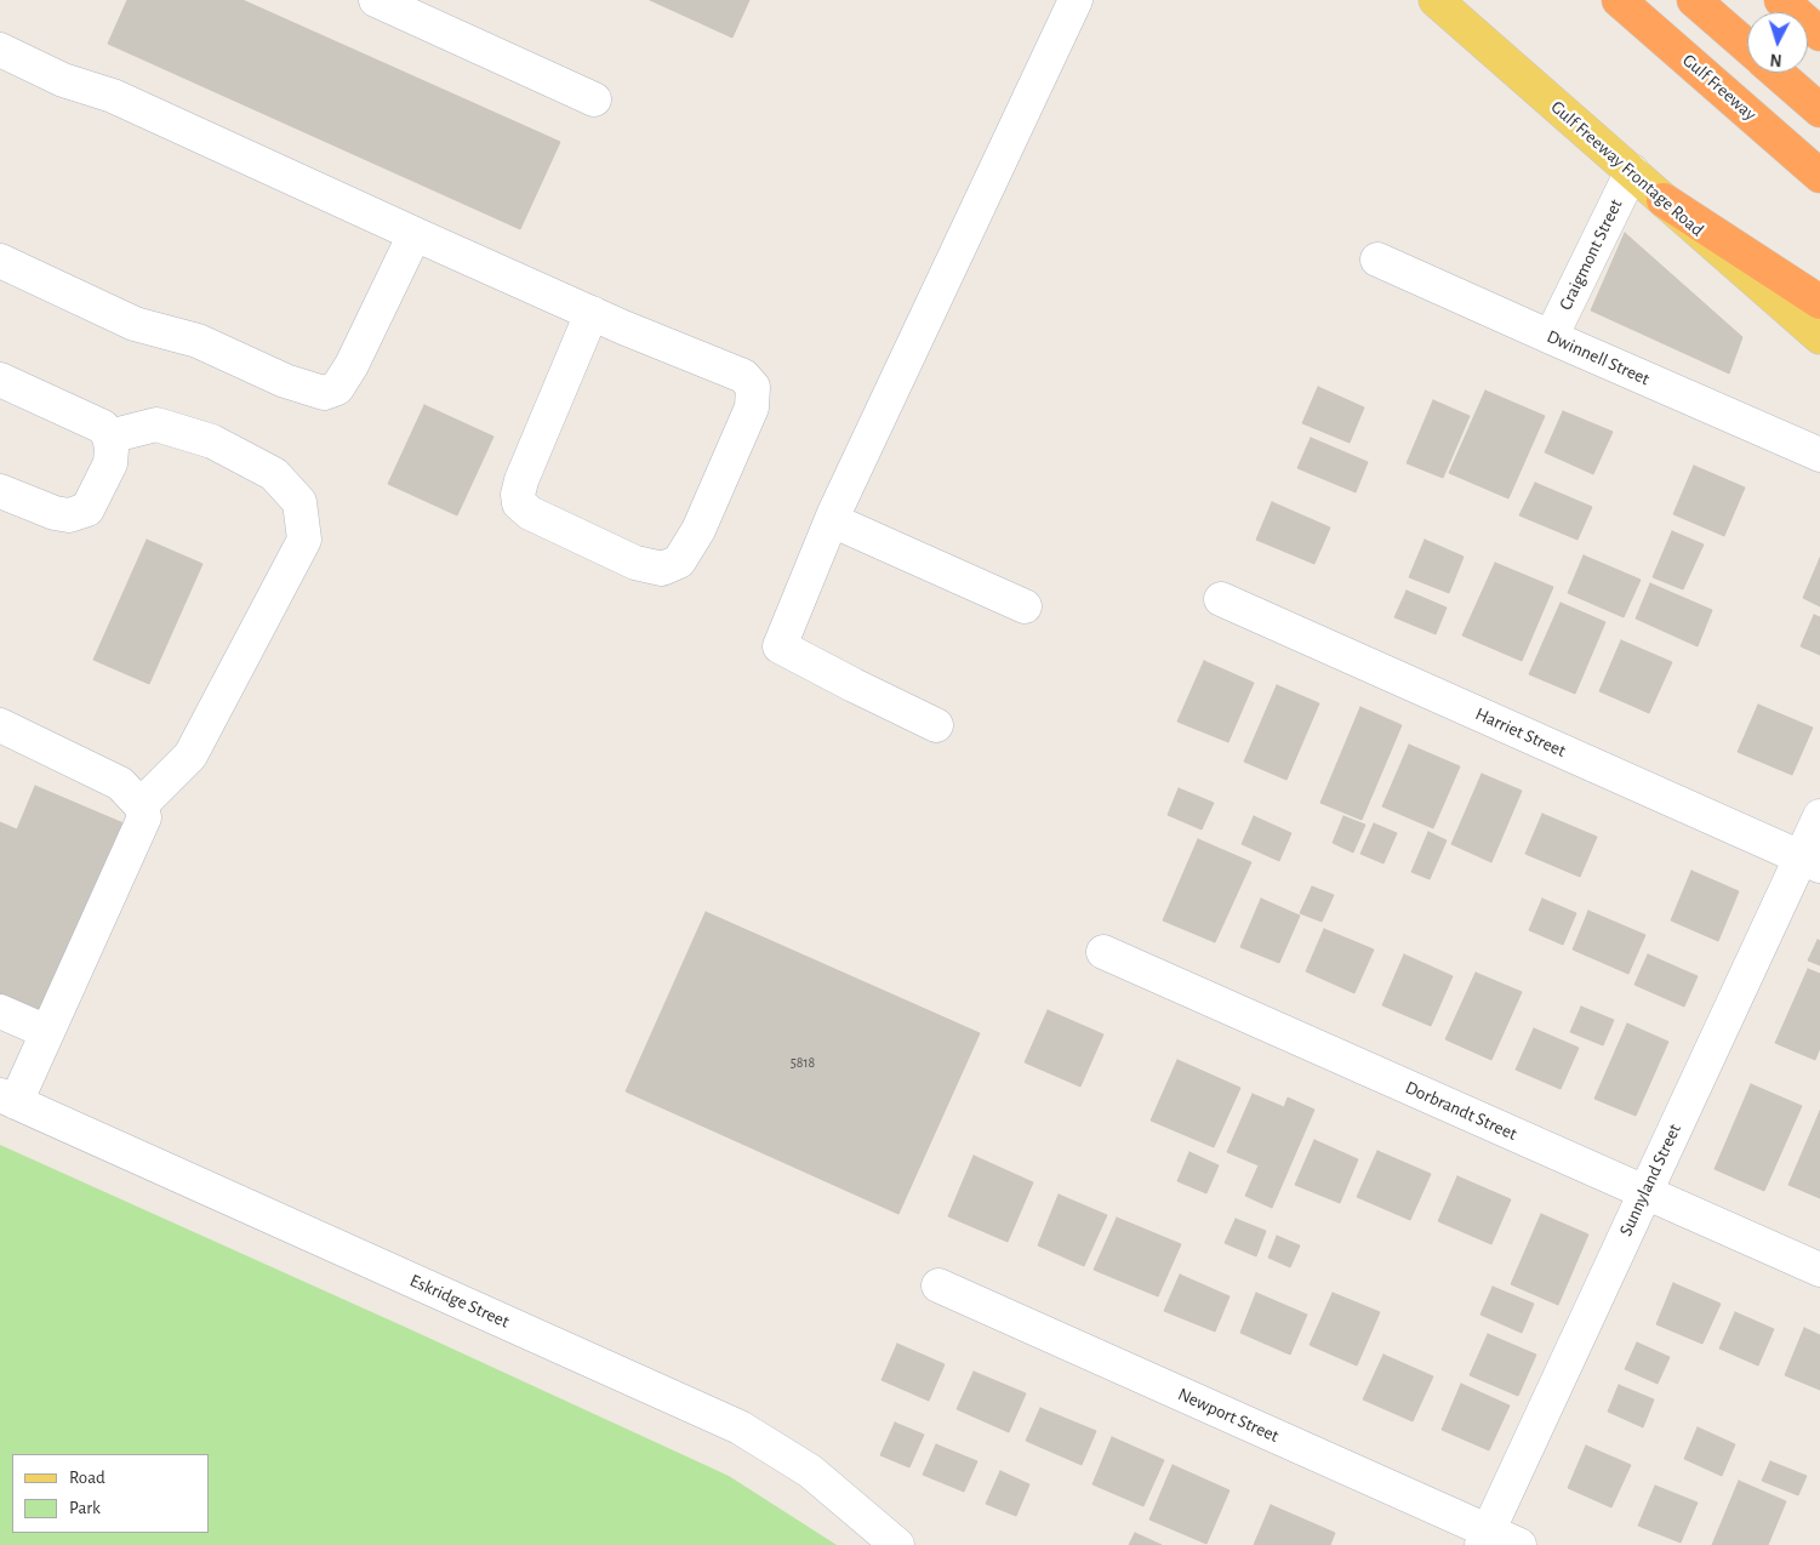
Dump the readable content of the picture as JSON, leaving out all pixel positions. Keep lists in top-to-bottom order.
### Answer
{
  "streets": {
    "highway": ["Gulf Freeway"],
    "main road": ["Gulf Freeway Frontage Road"],
    "street": [
      "Craigmont Street",
      "Dwinnell Street",
      "Harriet Street",
      "Dorbrandt Street",
      "Sunnyland Street",
      "Eskridge Street",
      "Newport Street"
    ]
  },
  "crossings": [
    ["Gulf Freeway Frontage Road", "Craigmont Street"],
    ["Craigmont Street", "Dwinnell Street"],
    ["Harriet Street", "Sunnyland Street"],
    ["Dorbrandt Street", "Sunnyland Street"],
    ["Sunnyland Street", "Newport Street"]
  ],
  "house_numbers": ["5818"],
  "legend": ["Road", "Park"],
  "north": "bottom"
}
